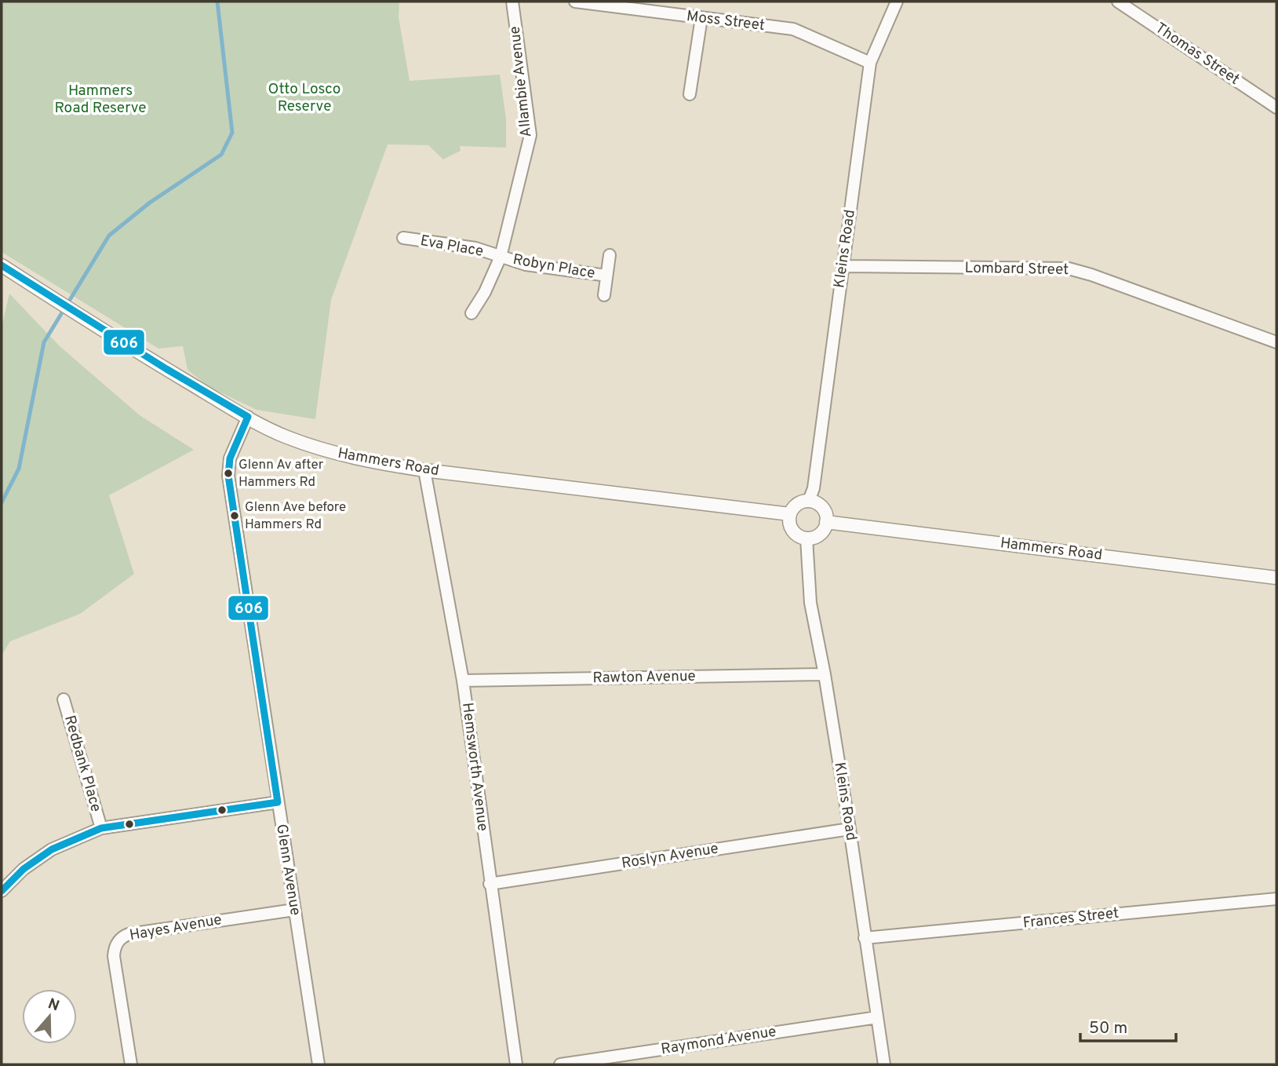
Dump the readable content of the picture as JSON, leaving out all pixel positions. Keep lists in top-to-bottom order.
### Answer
{
  "streets": {
    "street": [
      "Moss Street",
      "Thomas Street",
      "Allambie Avenue",
      "Eva Place",
      "Kleins Road",
      "Robyn Place",
      "Lombard Street",
      "Hammers Road",
      "Rawton Avenue",
      "Redbank Place",
      "Hemsworth Avenue",
      "Roslyn Avenue",
      "Glenn Avenue",
      "Frances Street",
      "Hayes Avenue",
      "Raymond Avenue"
    ]
  },
  "crossings": [
    ["Moss Street", "Kleins Road"],
    ["Allambie Avenue", "Eva Place"],
    ["Allambie Avenue", "Robyn Place"],
    ["Eva Place", "Robyn Place"],
    ["Kleins Road", "Lombard Street"],
    ["Kleins Road", "Hammers Road"],
    ["Kleins Road", "Rawton Avenue"],
    ["Kleins Road", "Roslyn Avenue"],
    ["Kleins Road", "Frances Street"],
    ["Kleins Road", "Raymond Avenue"],
    ["Hammers Road", "Hemsworth Avenue"],
    ["Hammers Road", "Glenn Avenue"],
    ["Rawton Avenue", "Hemsworth Avenue"],
    ["Hemsworth Avenue", "Roslyn Avenue"],
    ["Glenn Avenue", "Hayes Avenue"]
  ],
  "parks": ["Otto Losco Reserve", "Hammers Road Reserve"],
  "places": ["Glenn Av after Hammers Rd", "Glenn Ave before Hammers Rd"],
  "lines": ["transit line 606"],
  "scale_bar": "50 m",
  "north": "top"
}
